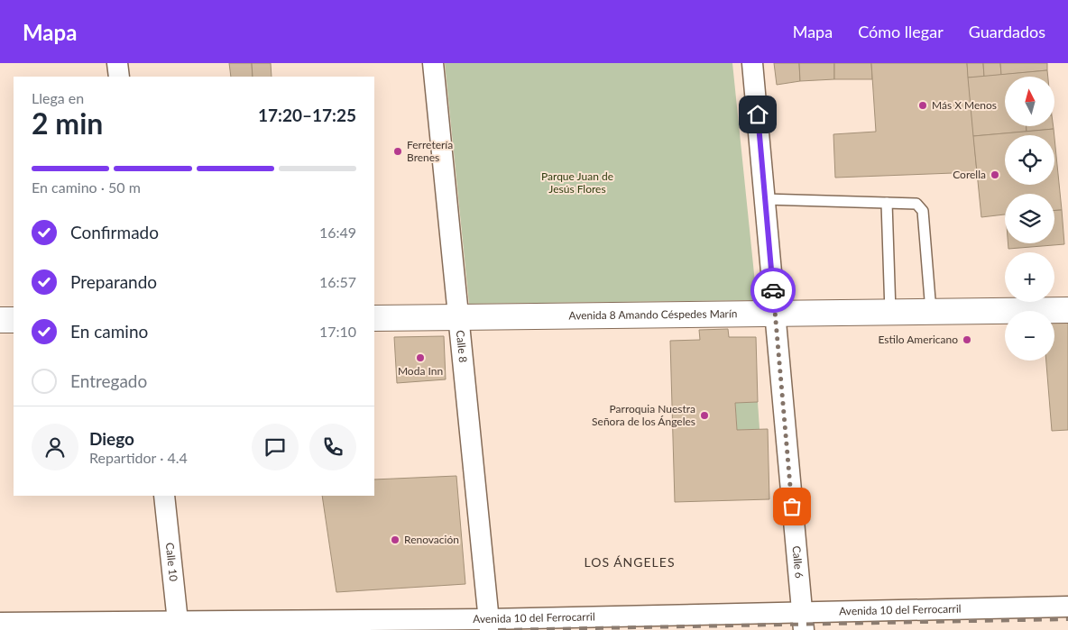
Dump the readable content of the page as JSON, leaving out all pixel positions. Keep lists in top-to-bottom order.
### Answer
{
  "streets": {
    "street": [
      "Avenida 8 Amando Céspedes Marín",
      "Calle 8",
      "Calle 10",
      "Calle 6",
      "Avenida 10 del Ferrocarril"
    ]
  },
  "crossings": [
    ["Avenida 8 Amando Céspedes Marín", "Calle 8"],
    ["Avenida 8 Amando Céspedes Marín", "Calle 6"],
    ["Calle 8", "Avenida 10 del Ferrocarril"],
    ["Calle 10", "Avenida 10 del Ferrocarril"],
    ["Calle 6", "Avenida 10 del Ferrocarril"]
  ],
  "districts": ["LOS ÁNGELES"],
  "parks": ["Parque Juan de Jesús Flores"],
  "places": [
    "Más X Menos",
    "Ferretería Brenes",
    "Corella",
    "Estilo Americano",
    "Moda Inn",
    "Parroquia Nuestra Señora de los Ángeles",
    "Renovación"
  ],
  "north": "top",
  "page": {
    "header": "Mapa",
    "nav": ["Mapa", "Cómo llegar", "Guardados"],
    "map_buttons": ["+", "−"],
    "heading": ["2 min", "Llega en", "17:20–17:25"],
    "panel": ["Diego", "Repartidor · 4.4"],
    "bar": "En camino · 50 m",
    "list": [
      ["Confirmado", "16:49"],
      ["Preparando", "16:57"],
      ["En camino", "17:10"],
      "Entregado"
    ]
  }
}
